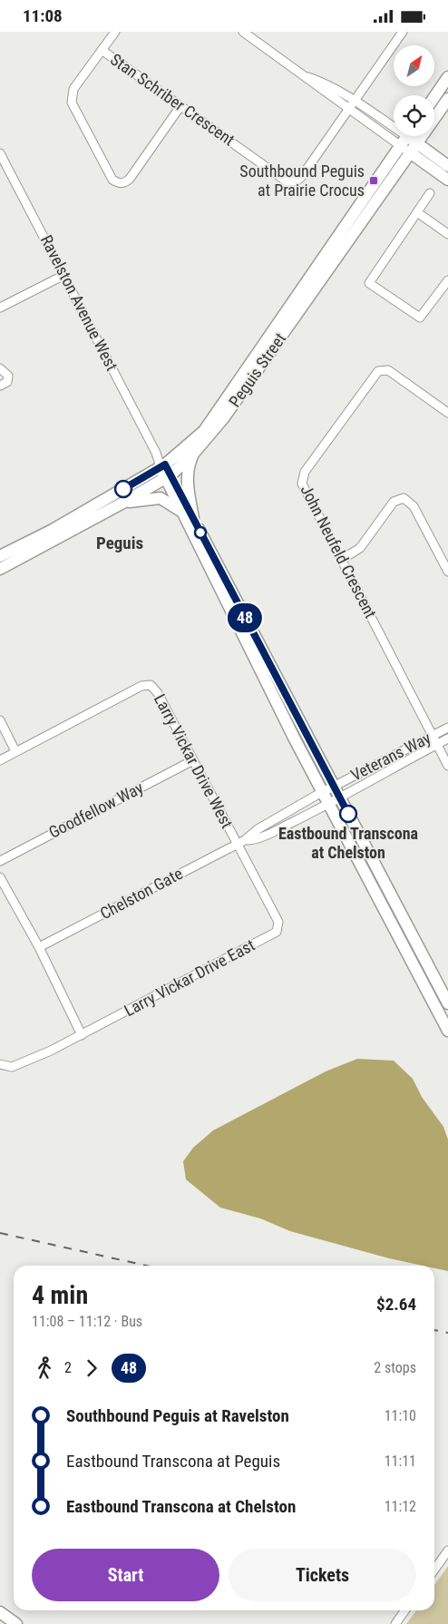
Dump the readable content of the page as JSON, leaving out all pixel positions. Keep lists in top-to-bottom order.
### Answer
{
  "streets": {
    "street": [
      "Stan Schriber Crescent",
      "Ravelston Avenue West",
      "Peguis Street",
      "John Neufeld Crescent",
      "Veterans Way",
      "Larry Vickar Drive West",
      "Goodfellow Way",
      "Chelston Gate",
      "Larry Vickar Drive East"
    ]
  },
  "crossings": [
    ["Ravelston Avenue West", "Peguis Street"],
    ["John Neufeld Crescent", "Veterans Way"],
    ["Veterans Way", "Chelston Gate"],
    ["Larry Vickar Drive West", "Goodfellow Way"],
    ["Larry Vickar Drive West", "Chelston Gate"],
    ["Larry Vickar Drive West", "Larry Vickar Drive East"],
    ["Chelston Gate", "Larry Vickar Drive East"]
  ],
  "districts": ["Peguis"],
  "places": {
    "transit": ["Southbound Peguis at Prairie Crocus"],
    "other": ["Eastbound Transcona at Chelston"]
  },
  "lines": ["bus line 48"],
  "north": "top right",
  "page": {
    "status": "11:08",
    "on_map": "48",
    "heading": ["4 min", "11:08 – 11:12 · Bus", "$2.64"],
    "legs": ["2", "48", "2 stops"],
    "list": [
      {
        "name": "Southbound Peguis at Ravelston",
        "value": "11:10"
      },
      {
        "name": "Eastbound Transcona at Peguis",
        "value": "11:11"
      },
      {
        "name": "Eastbound Transcona at Chelston",
        "value": "11:12"
      }
    ],
    "buttons": ["Start", "Tickets"]
  }
}
